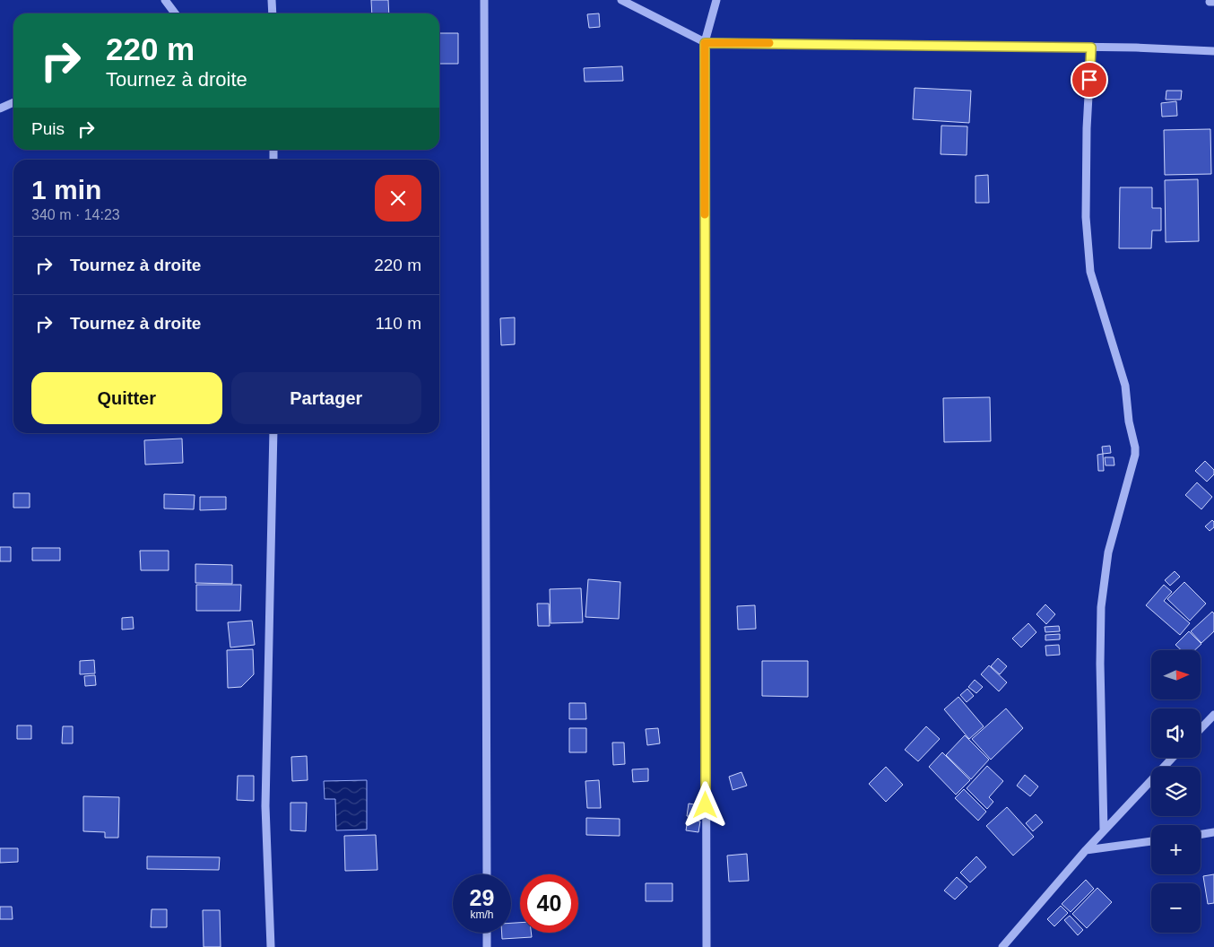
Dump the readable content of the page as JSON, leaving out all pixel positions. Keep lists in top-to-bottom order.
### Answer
{
  "north": "right",
  "page": {
    "turn": ["220 m", "Tournez à droite"],
    "then": "Puis",
    "heading": ["1 min", "340 m · 14:23"],
    "list": [
      {
        "name": "Tournez à droite",
        "value": "220 m"
      },
      {
        "name": "Tournez à droite",
        "value": "110 m"
      }
    ],
    "buttons": ["Quitter", "Partager"],
    "map_buttons": ["+", "−"],
    "speed": "29 km/h",
    "limit": "40"
  }
}
